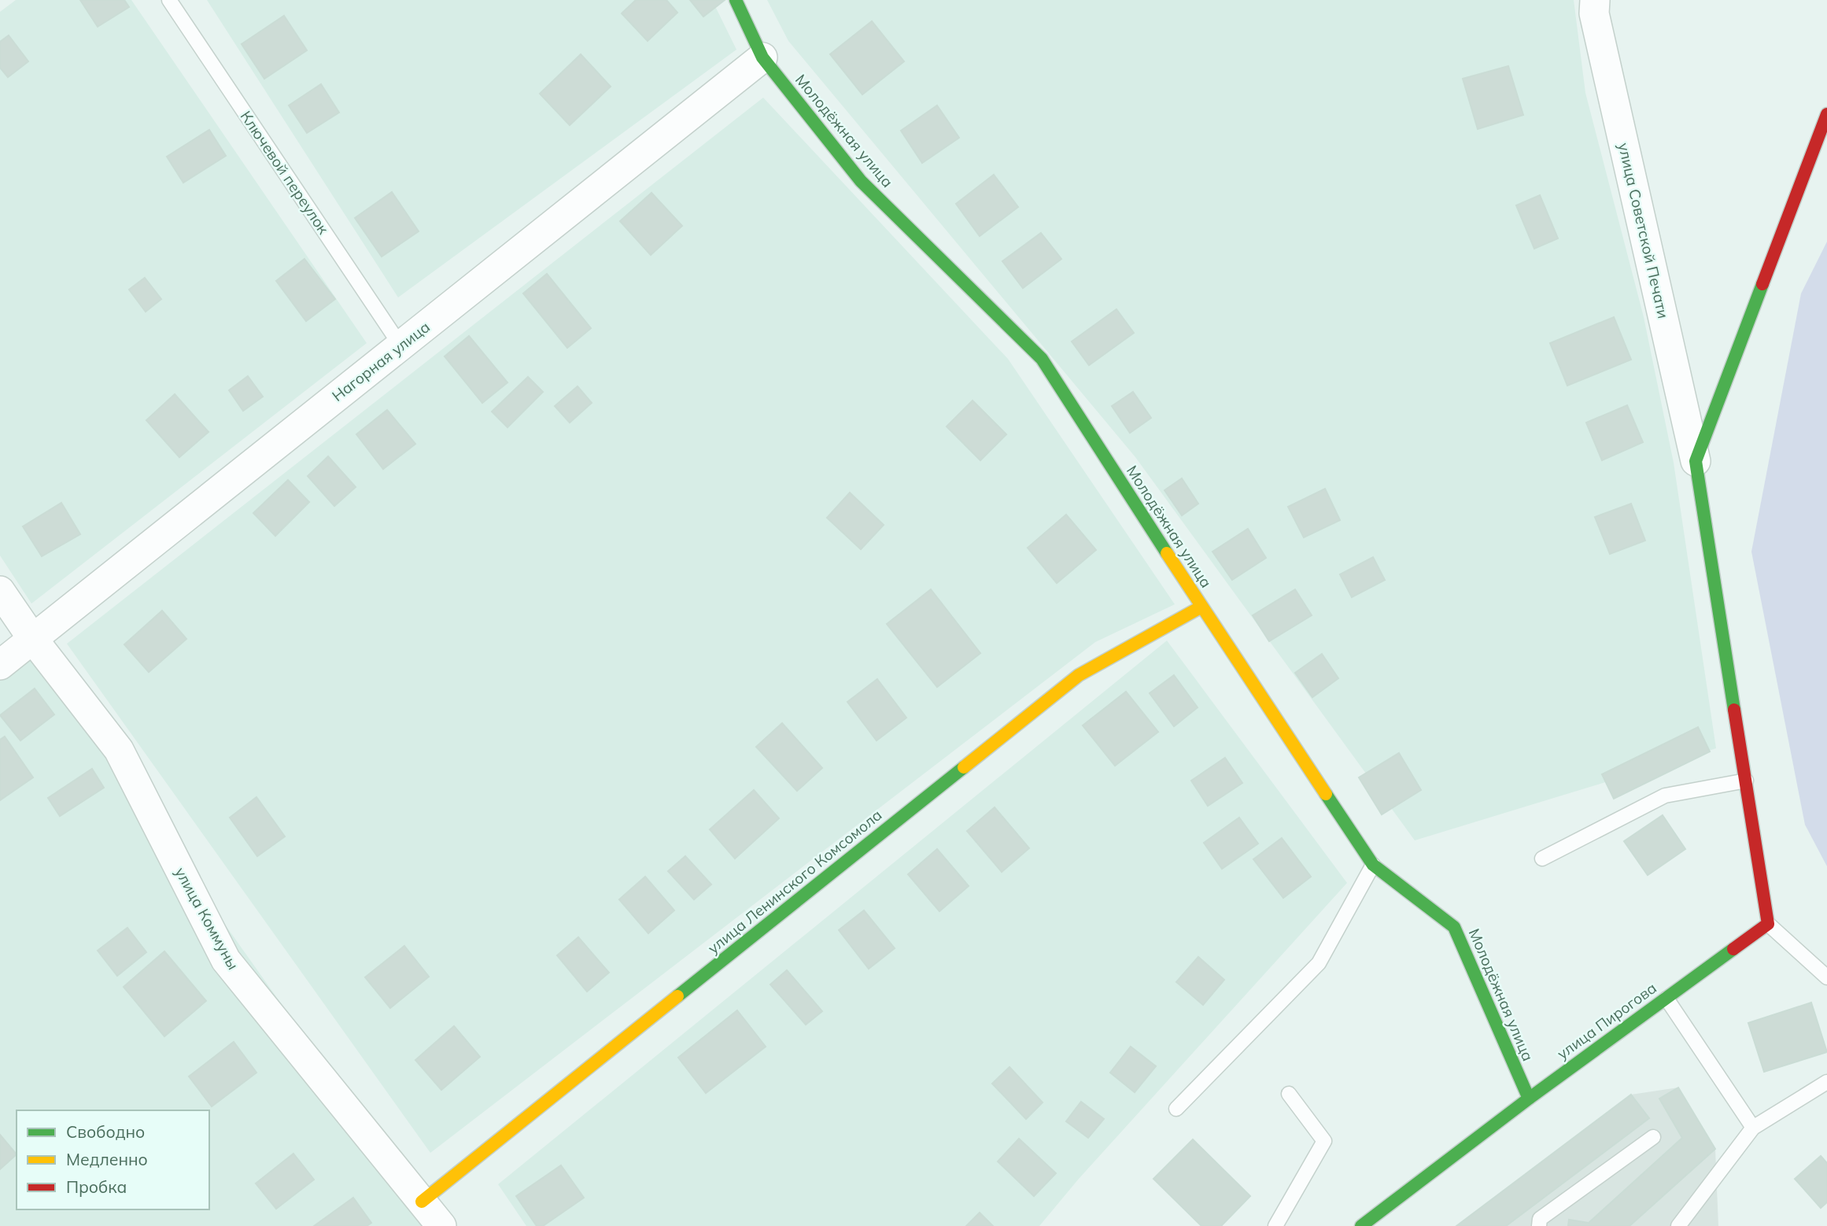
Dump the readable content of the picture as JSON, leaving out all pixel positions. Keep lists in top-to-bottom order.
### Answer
{
  "streets": {
    "street": [
      "Молодёжная улица",
      "улица Советской Печати",
      "Нагорная улица",
      "улица Ленинского Комсомола",
      "улица Коммуны",
      "улица Пирогова"
    ],
    "lane": ["Ключевой переулок"]
  },
  "crossings": [
    ["Молодёжная улица", "Нагорная улица"],
    ["Молодёжная улица", "улица Ленинского Комсомола"],
    ["Молодёжная улица", "улица Пирогова"],
    ["Ключевой переулок", "Нагорная улица"],
    ["Нагорная улица", "улица Коммуны"],
    ["улица Ленинского Комсомола", "улица Коммуны"]
  ],
  "legend": ["Свободно", "Медленно", "Пробка"]
}
